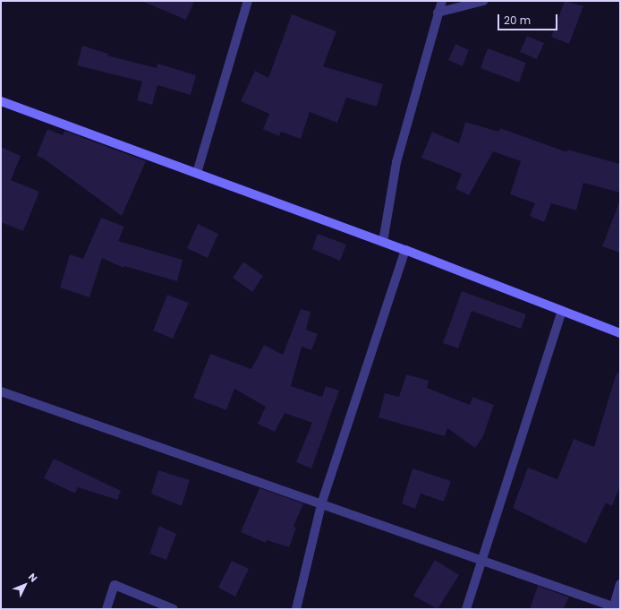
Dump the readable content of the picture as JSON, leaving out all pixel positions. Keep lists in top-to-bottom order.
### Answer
{
  "scale_bar": "20 m",
  "north": "top right"
}
